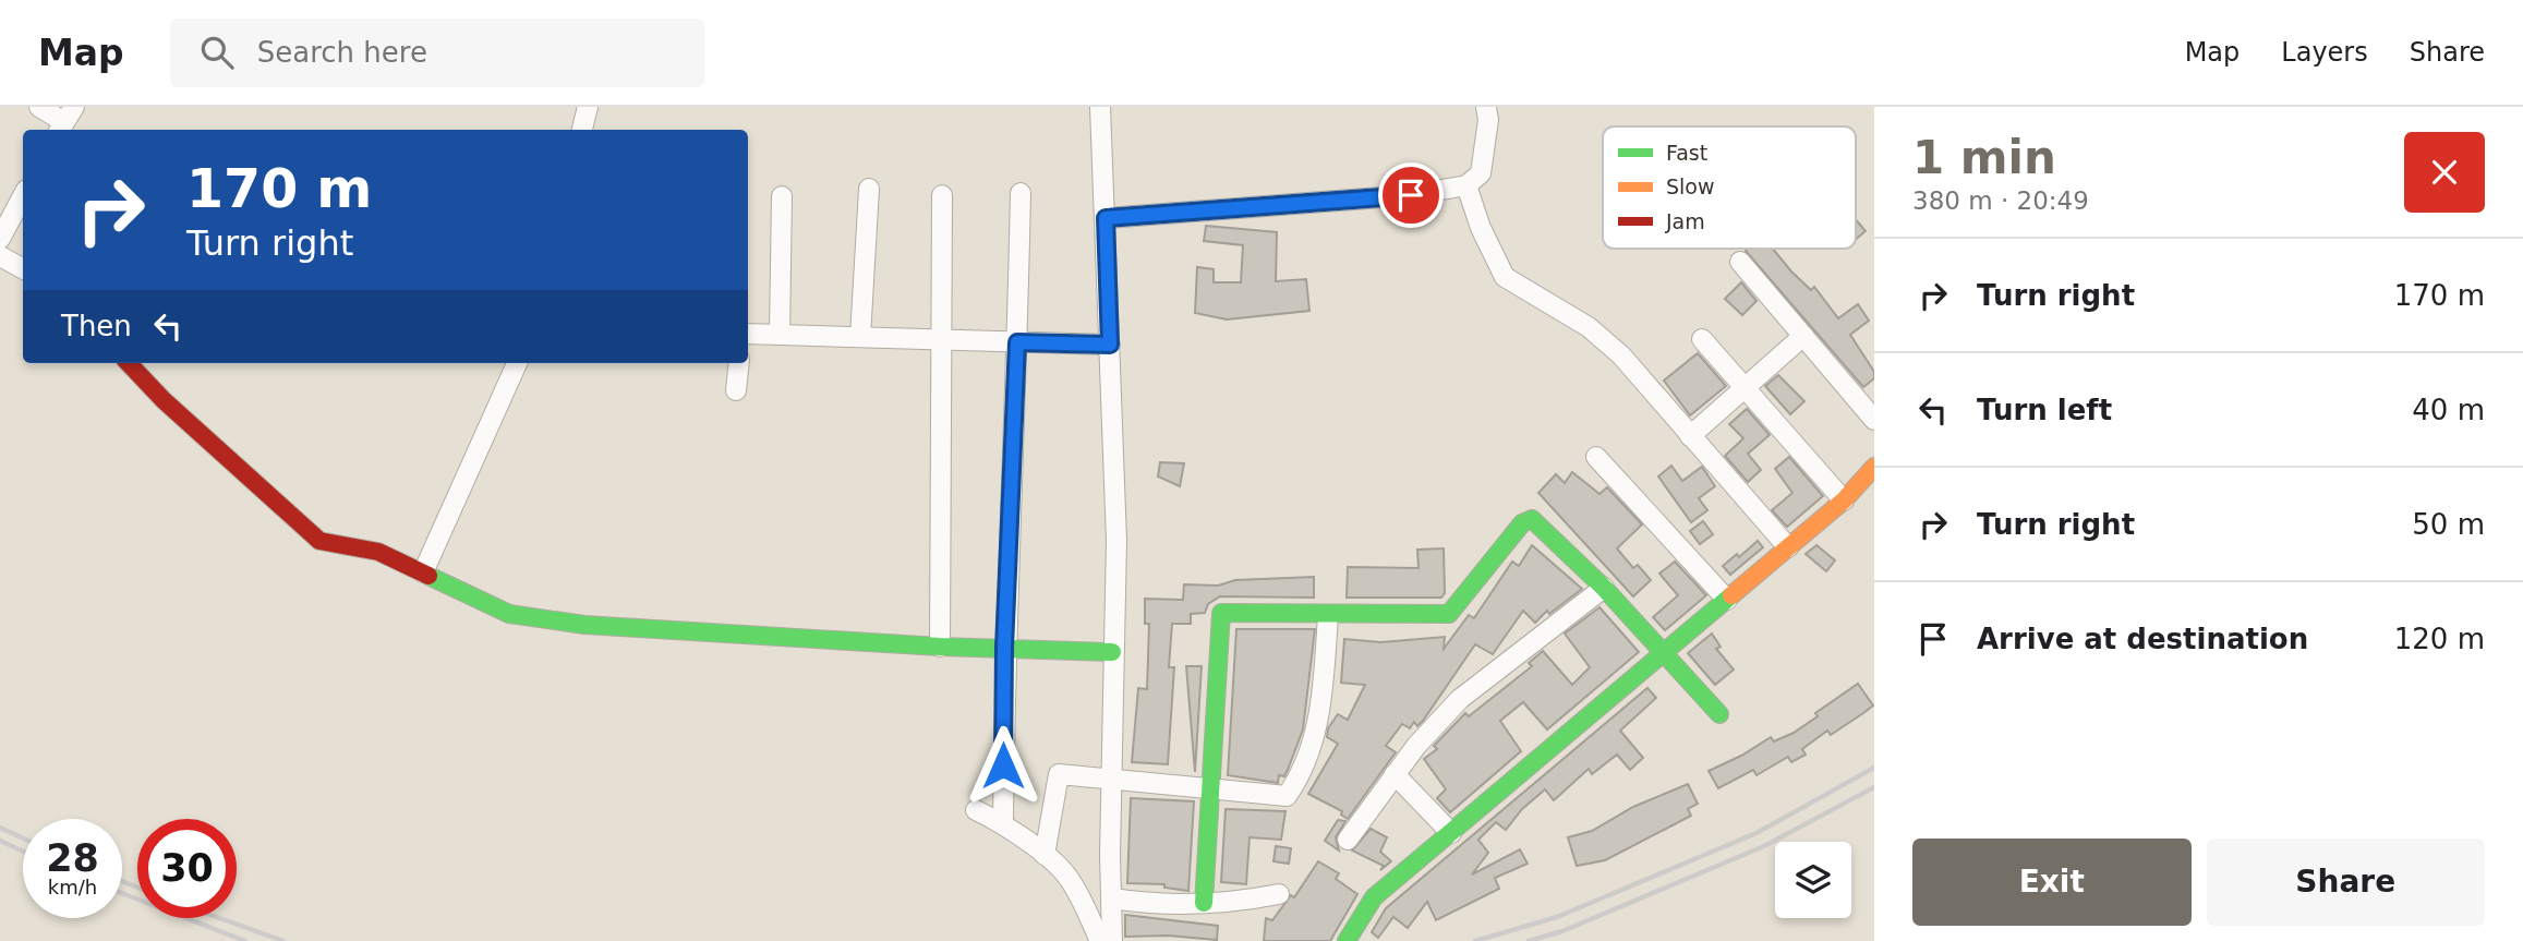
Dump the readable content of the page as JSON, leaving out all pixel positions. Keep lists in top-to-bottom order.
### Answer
{
  "legend": ["Fast", "Slow", "Jam"],
  "page": {
    "header": "Map",
    "search": "Search here",
    "nav": ["Map", "Layers", "Share"],
    "heading": ["1 min", "380 m · 20:49"],
    "turn": ["170 m", "Turn right"],
    "list": [
      {
        "name": "Turn right",
        "value": "170 m"
      },
      {
        "name": "Turn left",
        "value": "40 m"
      },
      {
        "name": "Turn right",
        "value": "50 m"
      },
      {
        "name": "Arrive at destination",
        "value": "120 m"
      }
    ],
    "then": "Then",
    "speed": "28 km/h",
    "limit": "30",
    "buttons": ["Exit", "Share"]
  }
}
